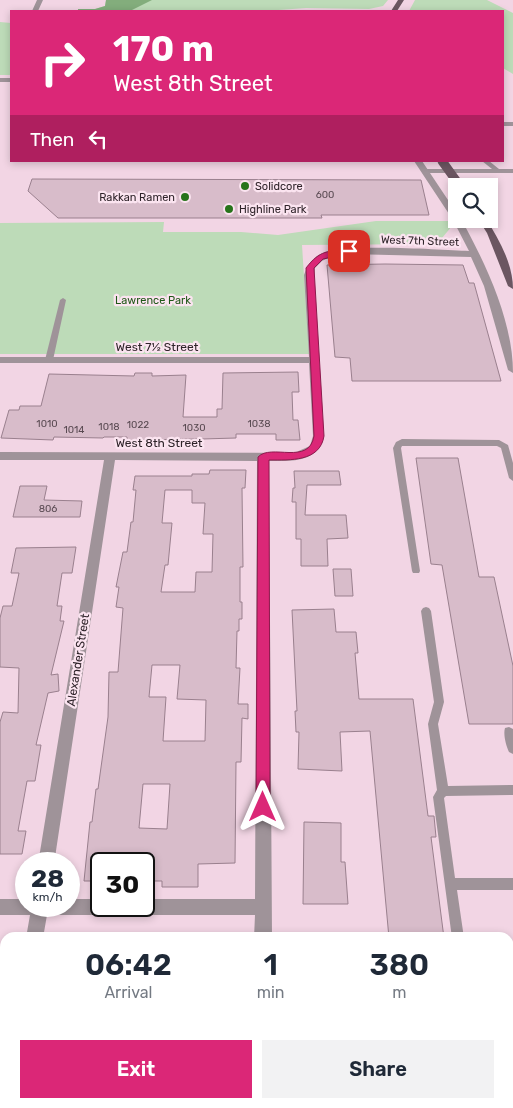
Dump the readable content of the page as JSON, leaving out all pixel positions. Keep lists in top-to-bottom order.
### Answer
{
  "streets": {
    "street": [
      "West 7th Street",
      "West 7½ Street",
      "West 8th Street",
      "Alexander Street"
    ]
  },
  "crossings": [
    ["West 7th Street", "West 7½ Street"],
    ["West 7th Street", "West 8th Street"],
    ["West 7½ Street", "West 8th Street"],
    ["West 8th Street", "Alexander Street"]
  ],
  "parks": ["Lawrence Park"],
  "places": ["Solidcore", "Rakkan Ramen", "Highline Park"],
  "house_numbers": [
    "600",
    "1010",
    "1038",
    "1022",
    "1018",
    "1030",
    "1014",
    "806"
  ],
  "page": {
    "turn": ["170 m", "West 8th Street"],
    "then": "Then",
    "speed": "28 km/h",
    "limit": "30",
    "eta": [
      "06:42",
      "Arrival",
      "1",
      "min",
      "380",
      "m"
    ],
    "buttons": ["Exit", "Share"]
  }
}
